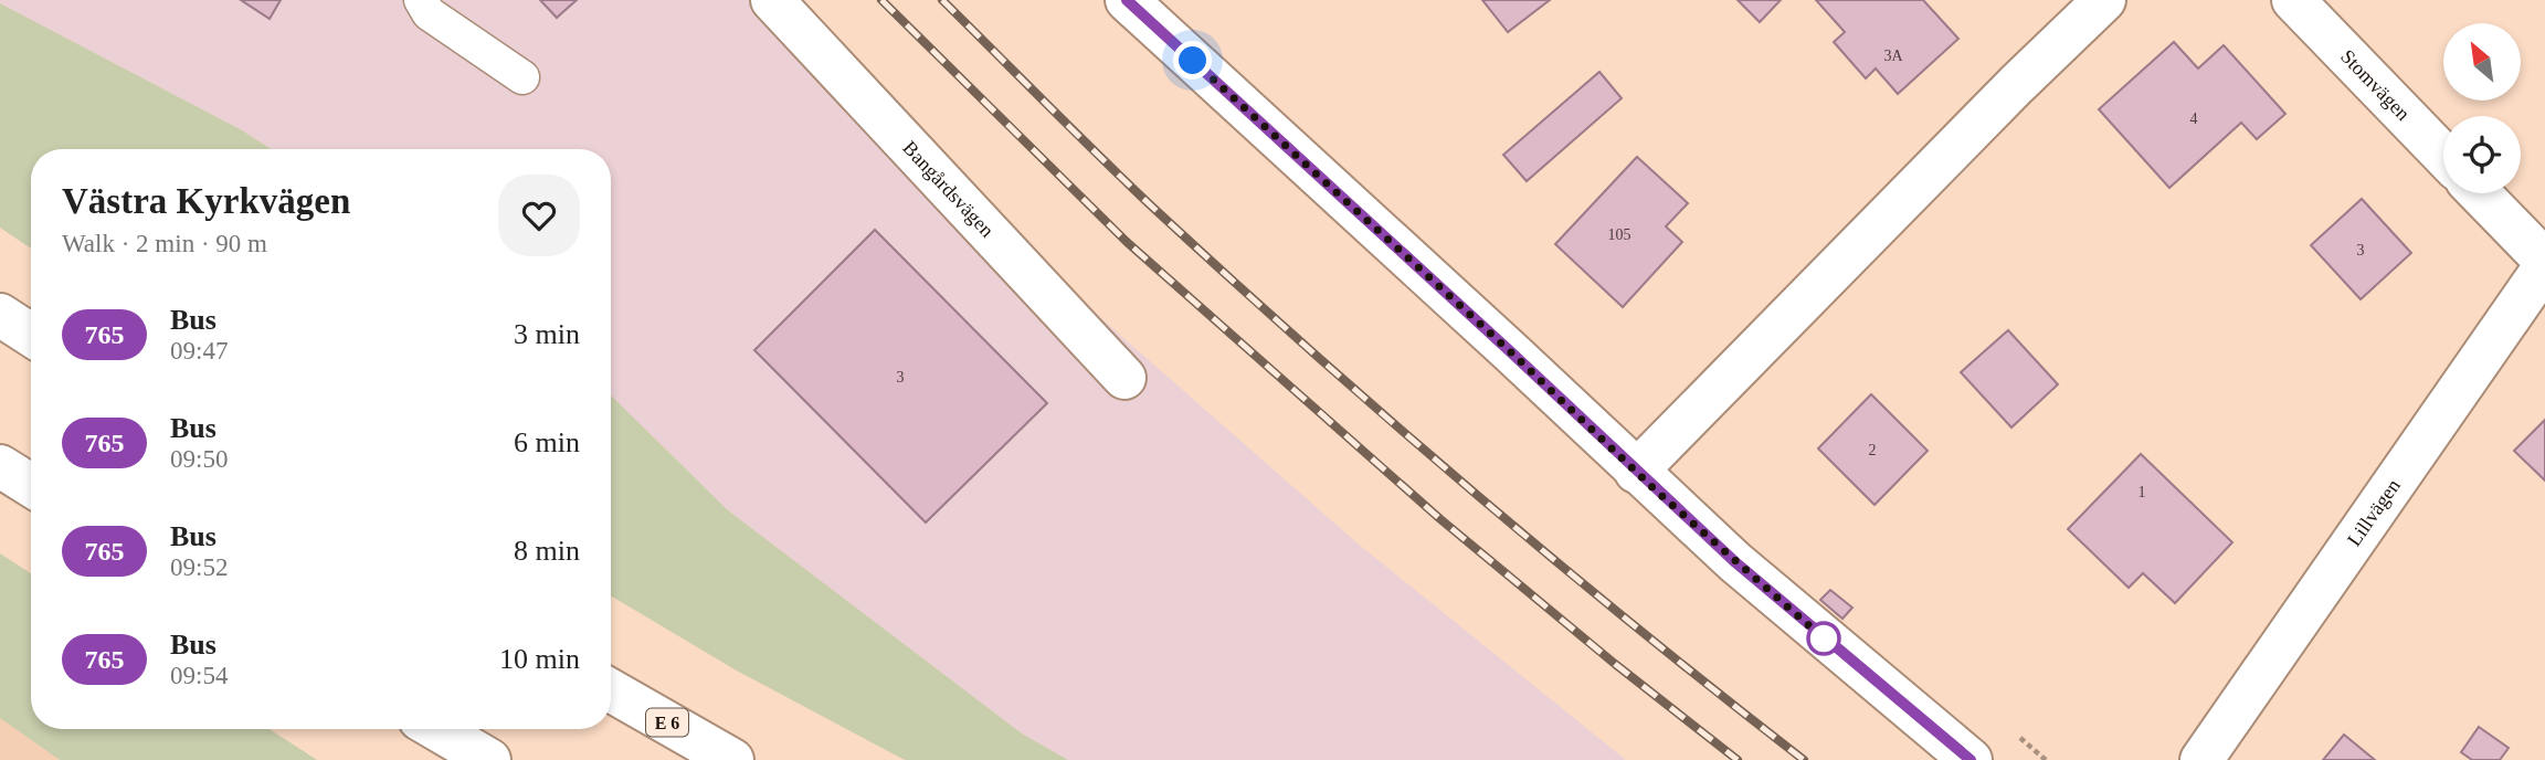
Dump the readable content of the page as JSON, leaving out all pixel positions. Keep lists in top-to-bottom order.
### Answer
{
  "streets": {
    "main road": [
      "Stomvägen",
      "Bangårdsvägen",
      "Lillvägen",
      "E 6"
    ]
  },
  "lines": ["bus line 765"],
  "house_numbers": [
    "3A",
    "4",
    "105",
    "3",
    "3",
    "2",
    "1"
  ],
  "north": "top left",
  "page": {
    "heading": ["Västra Kyrkvägen", "Walk · 2 min · 90 m"],
    "list": [
      {
        "mark": "765",
        "name": "Bus",
        "note": "09:47",
        "value": "3 min"
      },
      {
        "mark": "765",
        "name": "Bus",
        "note": "09:50",
        "value": "6 min"
      },
      {
        "mark": "765",
        "name": "Bus",
        "note": "09:52",
        "value": "8 min"
      },
      {
        "mark": "765",
        "name": "Bus",
        "note": "09:54",
        "value": "10 min"
      }
    ]
  }
}
